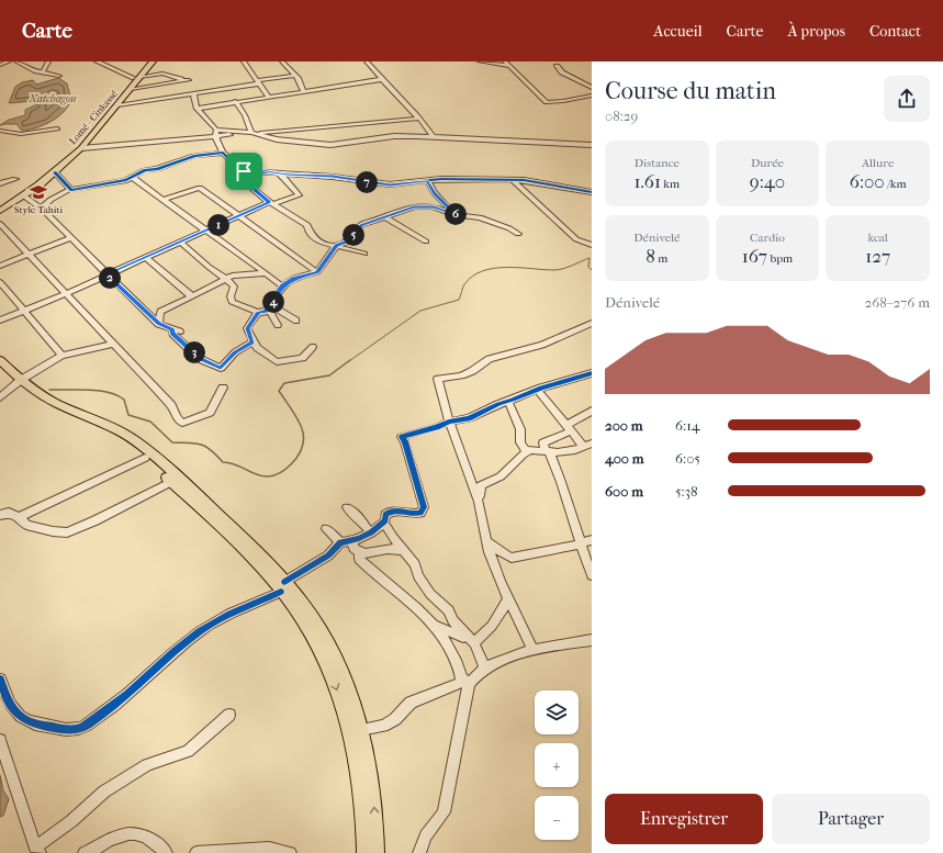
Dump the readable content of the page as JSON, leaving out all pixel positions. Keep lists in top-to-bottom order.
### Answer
{
  "streets": {
    "highway": ["Lomé - Cinkassé"]
  },
  "water": ["Natebagou"],
  "places": {
    "school or university": ["Style Tahiti"]
  },
  "page": {
    "header": "Carte",
    "nav": [
      "Accueil",
      "Carte",
      "À propos",
      "Contact"
    ],
    "heading": ["Course du matin", "08:29"],
    "stats": [
      ["Distance", "1.61 km"],
      ["Durée", "9:40"],
      ["Allure", "6:00 /km"],
      ["Dénivelé", "8 m"],
      ["Cardio", "167 bpm"],
      ["kcal", "127"]
    ],
    "pins": [
      "7",
      "6",
      "1",
      "5",
      "2",
      "4",
      "3"
    ],
    "chart": ["Dénivelé", "268–276 m"],
    "list": [
      {
        "name": "200 m",
        "note": "6:14"
      },
      {
        "name": "400 m",
        "note": "6:05"
      },
      {
        "name": "600 m",
        "note": "5:38"
      }
    ],
    "map_buttons": ["+", "−"],
    "buttons": ["Enregistrer", "Partager"]
  }
}
